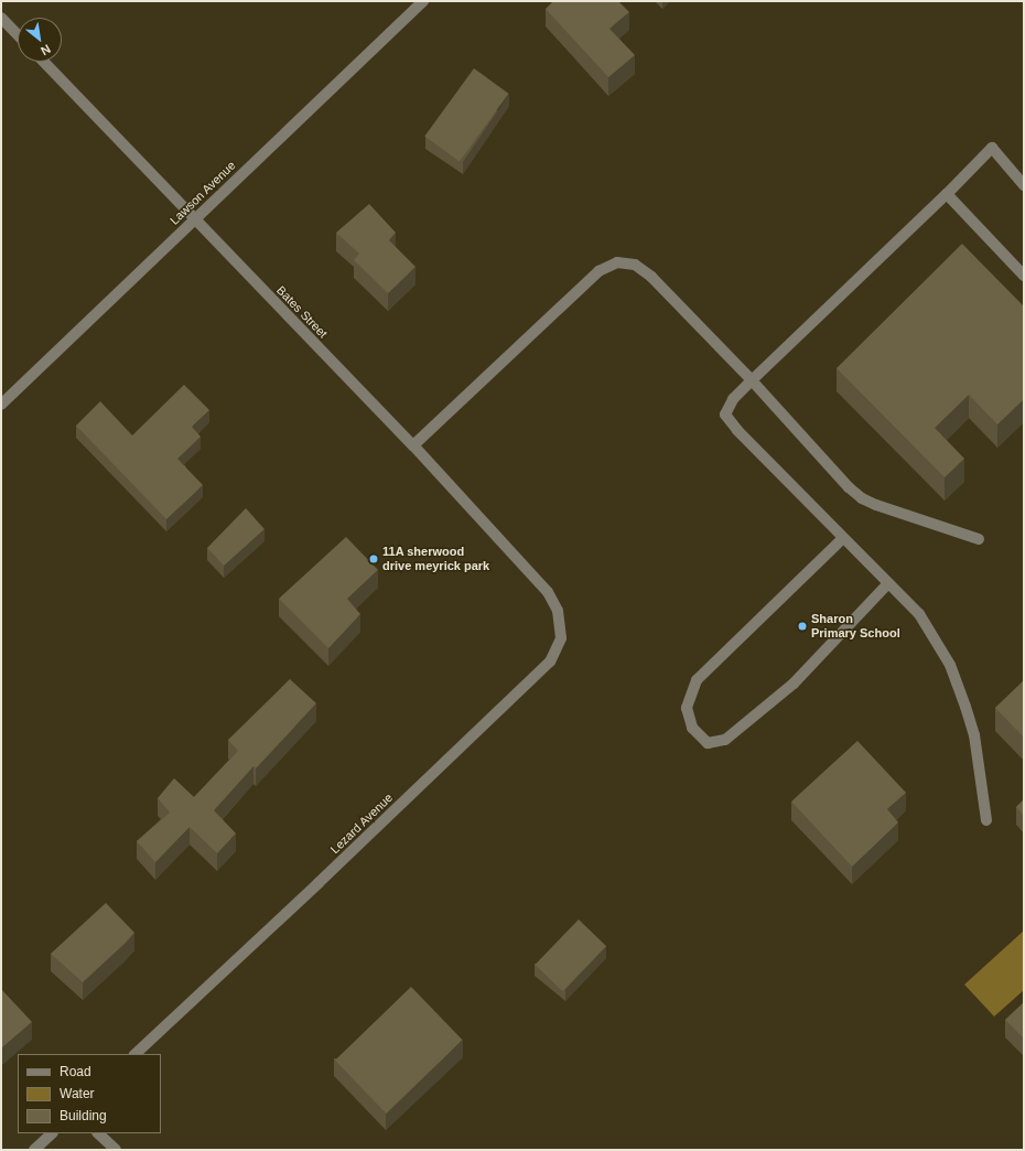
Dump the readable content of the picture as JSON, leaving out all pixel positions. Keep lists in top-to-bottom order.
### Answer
{
  "streets": {
    "street": ["Lawson Avenue", "Bates Street", "Lezard Avenue"]
  },
  "crossings": [
    ["Lawson Avenue", "Bates Street"],
    ["Bates Street", "Lezard Avenue"]
  ],
  "places": ["11A sherwood drive meyrick park", "Sharon Primary School"],
  "legend": ["Road", "Water", "Building"],
  "north": "bottom right"
}
